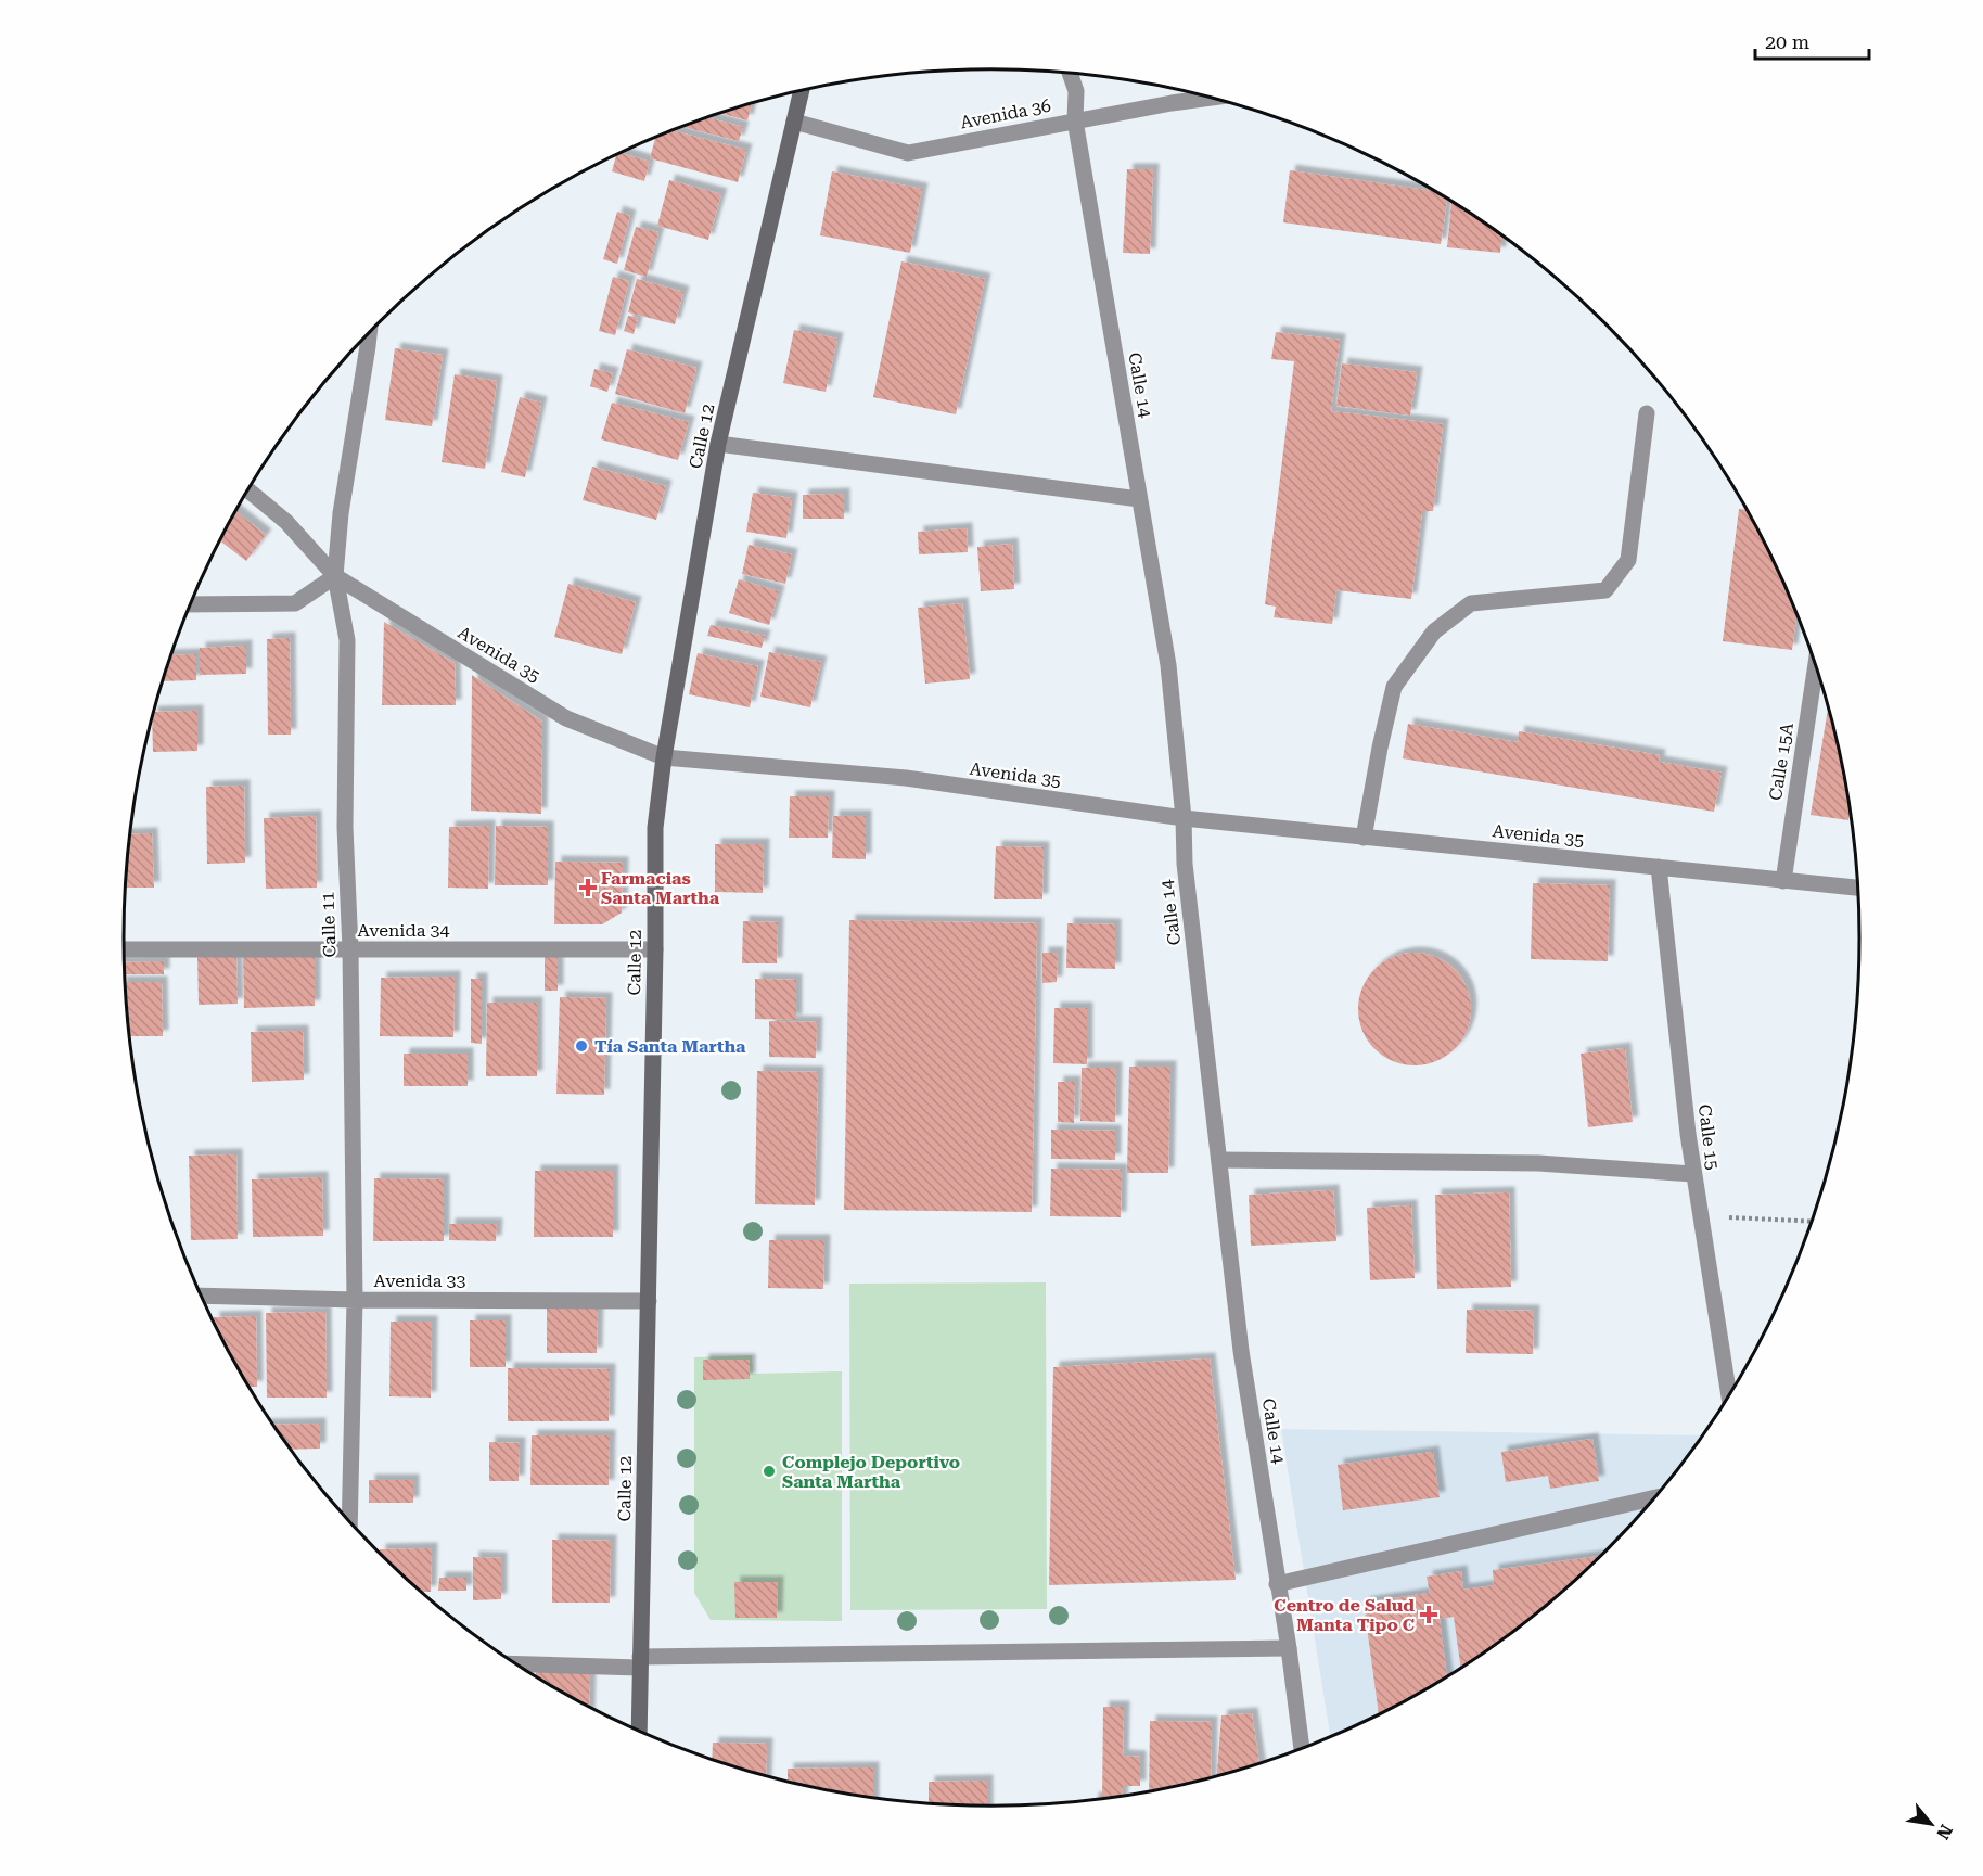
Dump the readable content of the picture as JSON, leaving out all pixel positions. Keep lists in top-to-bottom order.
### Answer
{
  "streets": {
    "main road": ["Calle 12"],
    "street": [
      "Avenida 36",
      "Calle 14",
      "Avenida 35",
      "Calle 15A",
      "Calle 11",
      "Avenida 34",
      "Calle 15",
      "Avenida 33"
    ]
  },
  "crossings": [
    ["Avenida 36", "Calle 14"],
    ["Avenida 36", "Calle 12"],
    ["Calle 14", "Avenida 35"],
    ["Calle 12", "Avenida 35"],
    ["Calle 12", "Avenida 34"],
    ["Calle 12", "Avenida 33"],
    ["Avenida 35", "Calle 15A"],
    ["Avenida 35", "Calle 11"],
    ["Avenida 35", "Calle 15"],
    ["Calle 11", "Avenida 34"],
    ["Calle 11", "Avenida 33"]
  ],
  "places": {
    "health": ["Farmacias Santa Martha", "Centro de Salud Manta Tipo C"],
    "other": ["Tía Santa Martha", "Complejo Deportivo Santa Martha"]
  },
  "scale_bar": "20 m",
  "north": "bottom right"
}
